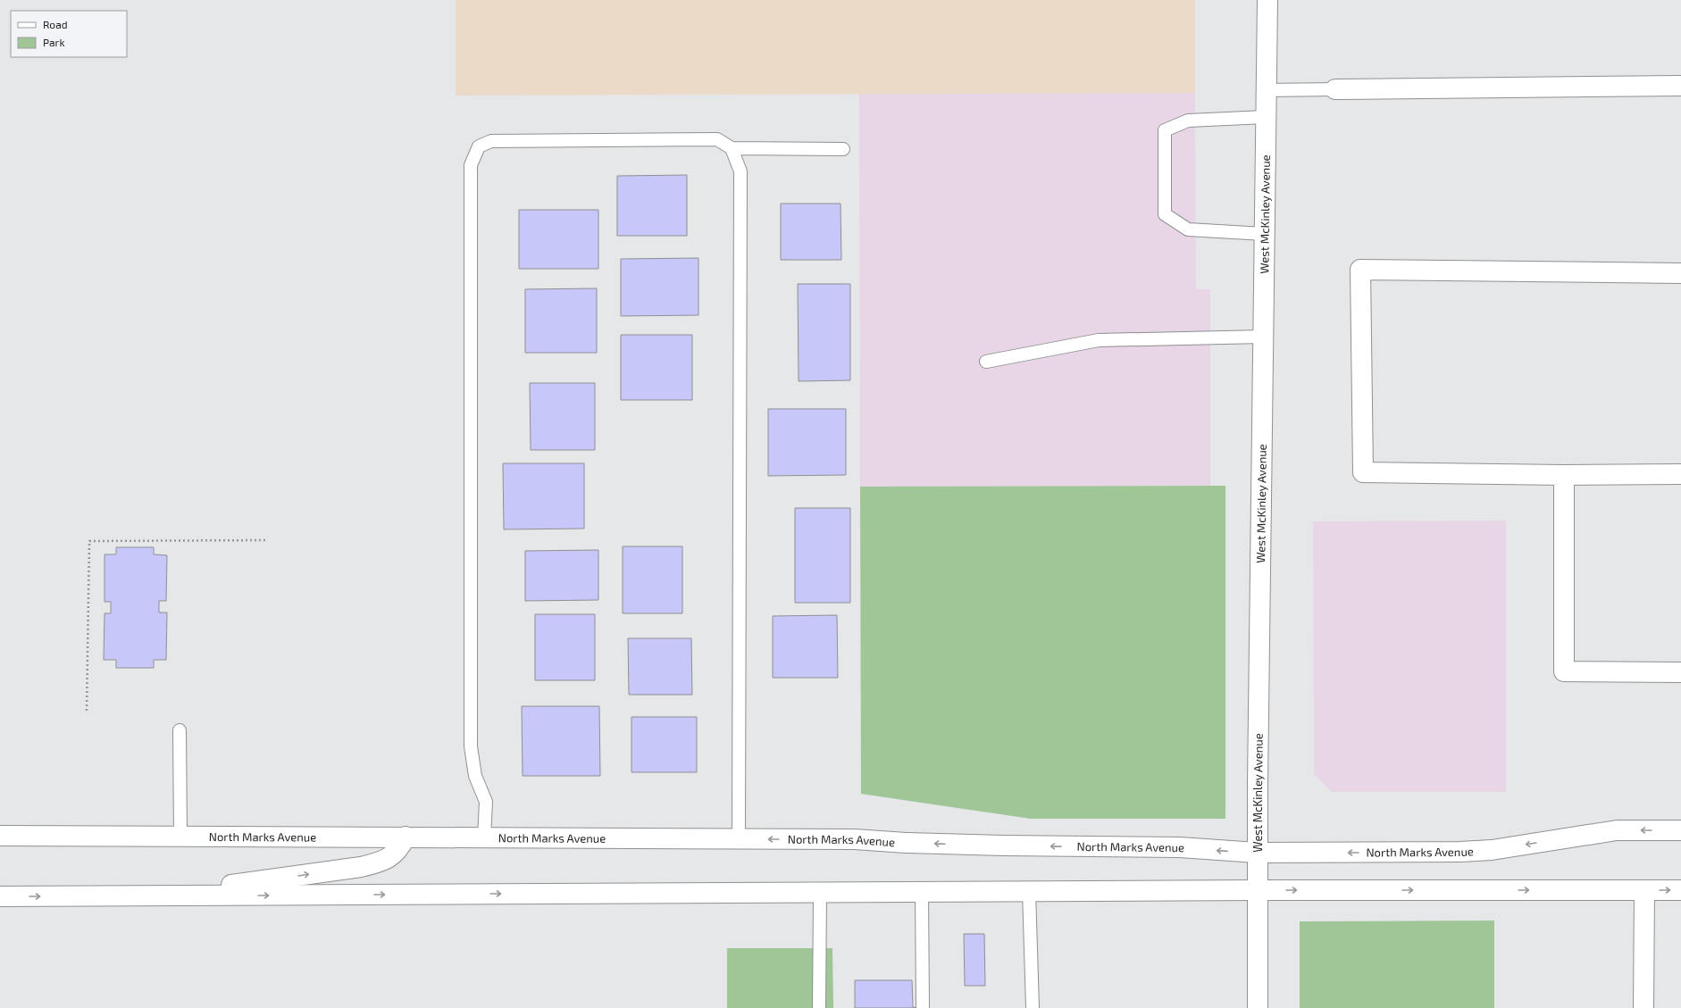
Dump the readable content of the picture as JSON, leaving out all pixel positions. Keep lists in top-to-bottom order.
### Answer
{
  "streets": {
    "main road": ["West McKinley Avenue", "North Marks Avenue"]
  },
  "crossings": [
    ["West McKinley Avenue", "North Marks Avenue"]
  ],
  "legend": ["Road", "Park"]
}
